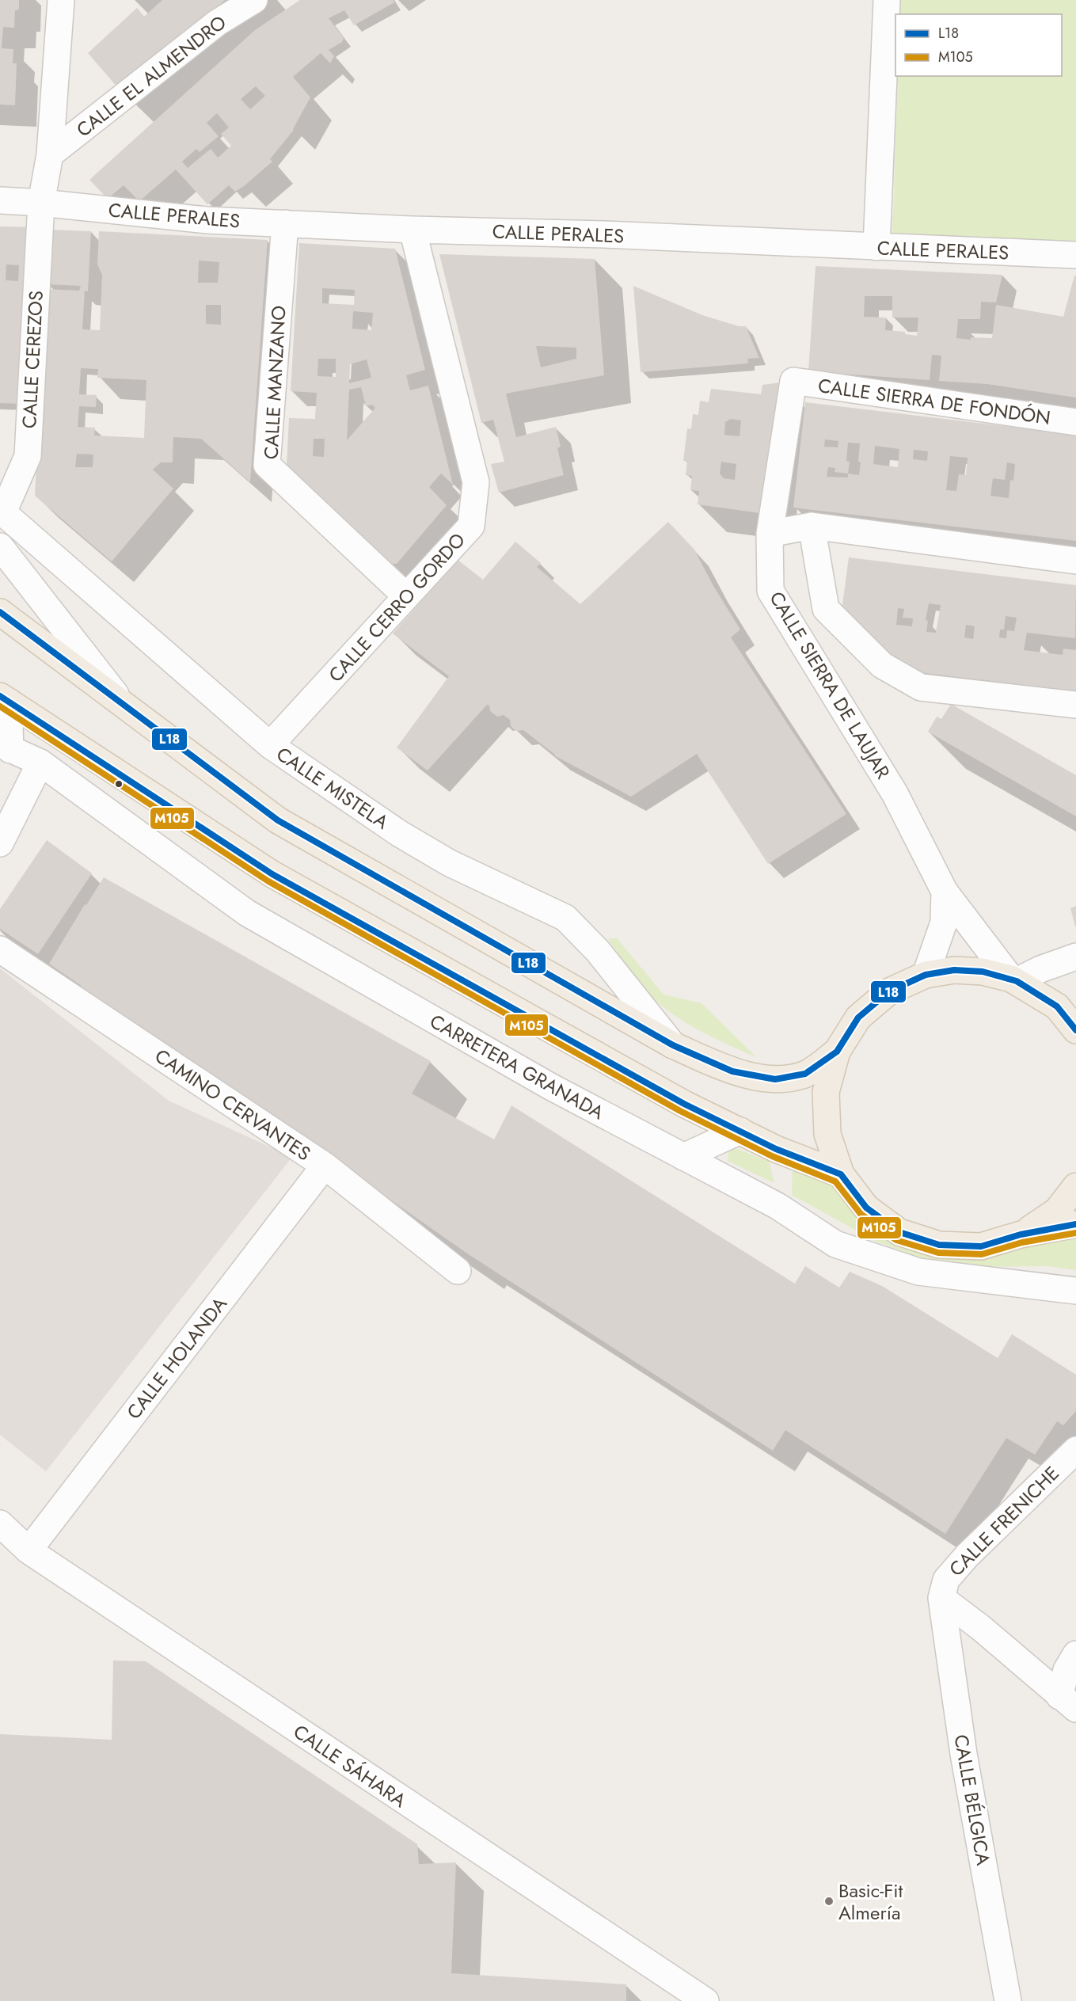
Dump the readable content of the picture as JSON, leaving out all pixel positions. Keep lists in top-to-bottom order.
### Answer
{
  "streets": {
    "street": [
      "CALLE EL ALMENDRO",
      "CALLE PERALES",
      "CALLE CEREZOS",
      "CALLE MANZANO",
      "CALLE SIERRA DE FONDÓN",
      "CALLE CERRO GORDO",
      "CALLE SIERRA DE LAUJAR",
      "CALLE MISTELA",
      "CARRETERA GRANADA",
      "CAMINO CERVANTES",
      "CALLE HOLANDA",
      "CALLE FRENICHE",
      "CALLE SÁHARA",
      "CALLE BÉLGICA"
    ]
  },
  "crossings": [
    ["CALLE EL ALMENDRO", "CALLE CEREZOS"],
    ["CALLE PERALES", "CALLE CEREZOS"],
    ["CALLE PERALES", "CALLE MANZANO"],
    ["CALLE PERALES", "CALLE CERRO GORDO"],
    ["CALLE CEREZOS", "CALLE MISTELA"],
    ["CALLE MANZANO", "CALLE CERRO GORDO"],
    ["CALLE SIERRA DE FONDÓN", "CALLE SIERRA DE LAUJAR"],
    ["CALLE CERRO GORDO", "CALLE MISTELA"],
    ["CAMINO CERVANTES", "CALLE HOLANDA"],
    ["CALLE HOLANDA", "CALLE SÁHARA"],
    ["CALLE FRENICHE", "CALLE BÉLGICA"]
  ],
  "places": ["Basic-Fit Almería"],
  "lines": ["transit line L18", "transit line M105"],
  "legend": ["L18", "M105"]
}
